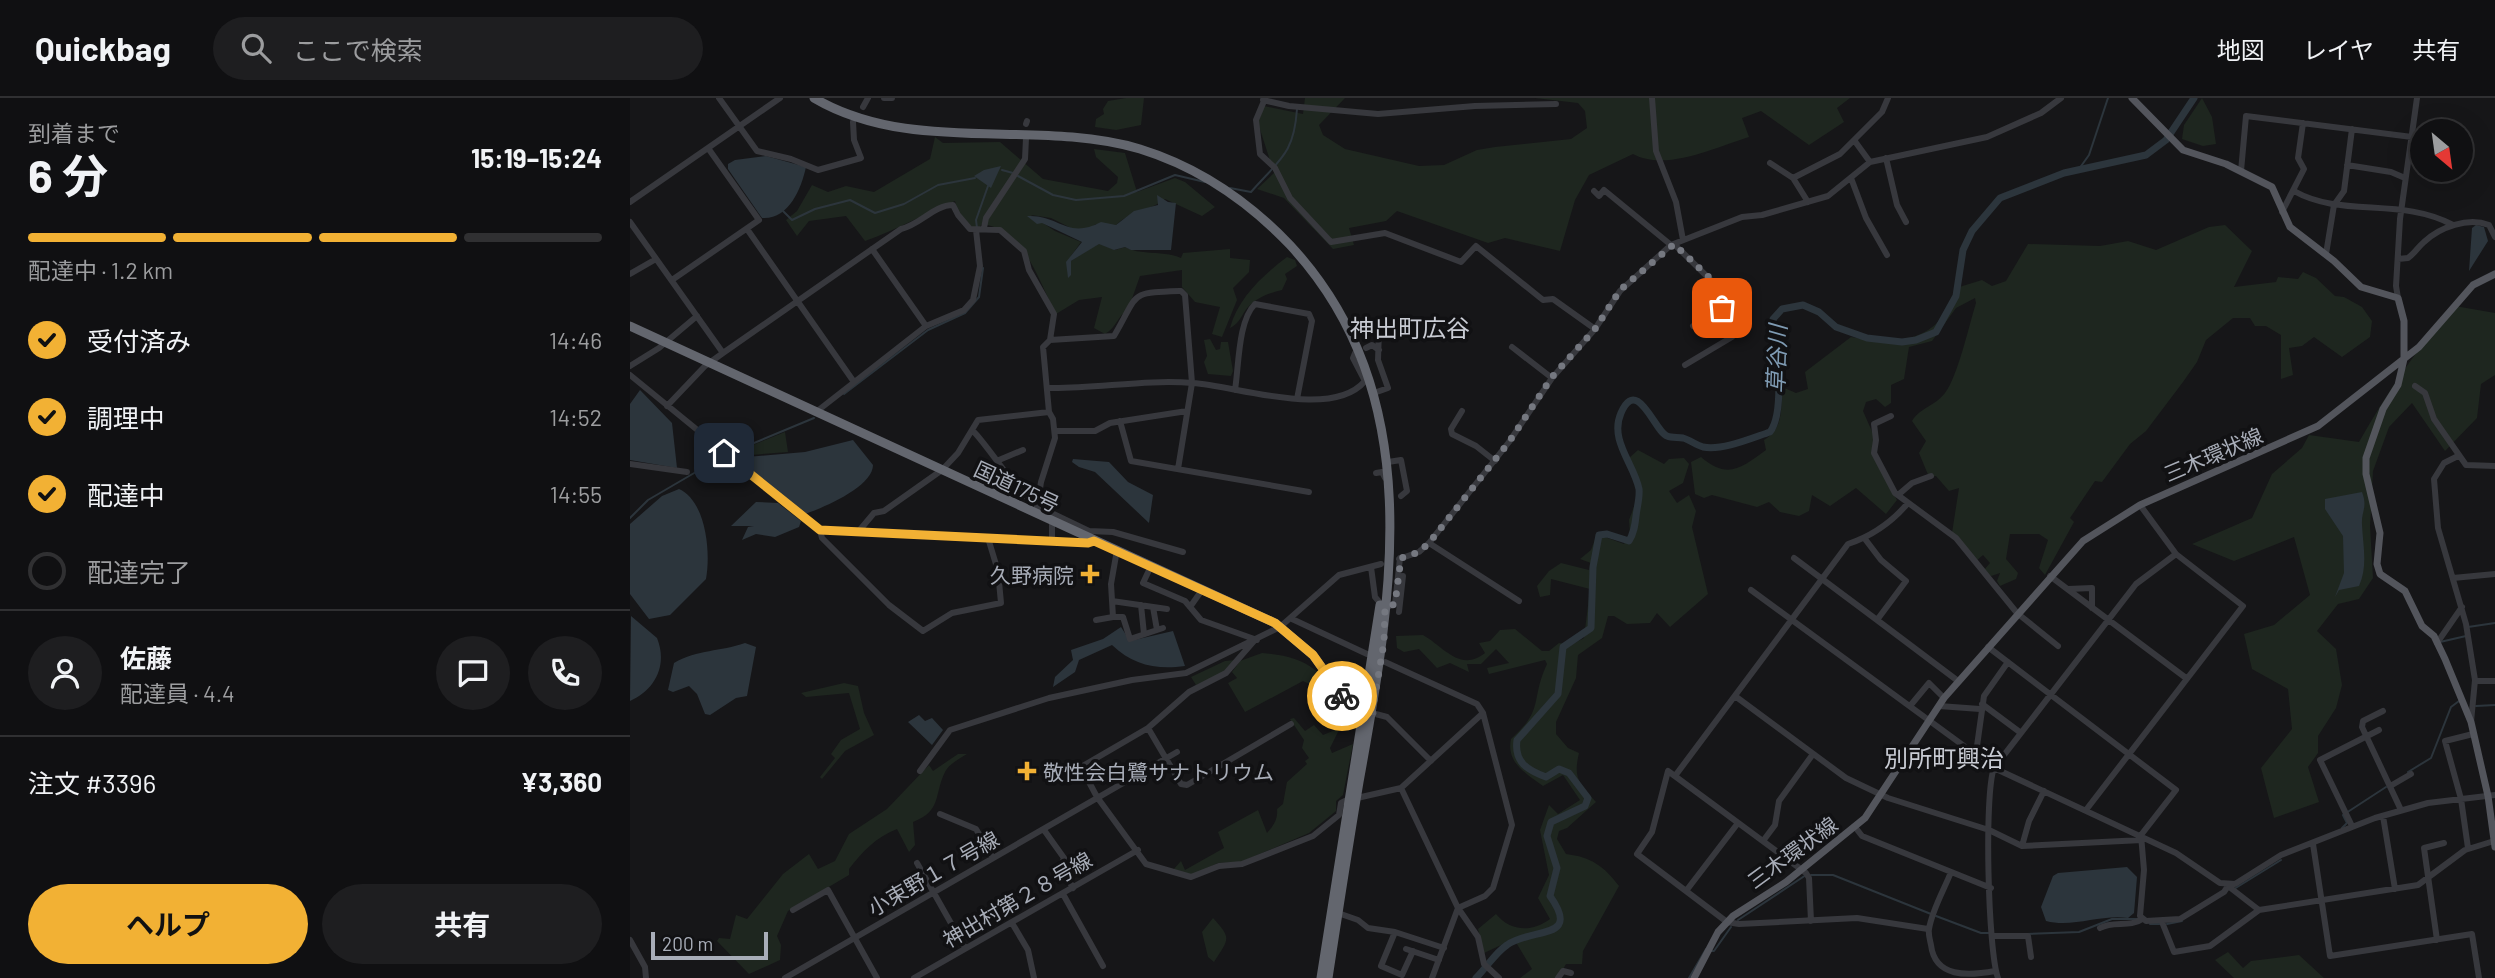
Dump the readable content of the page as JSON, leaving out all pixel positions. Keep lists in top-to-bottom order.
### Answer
{
  "streets": {
    "highway": ["国道175号"],
    "main road": ["三木環状線"],
    "street": ["小束野１７号線", "神出村第２８号線"]
  },
  "districts": ["神出町広谷", "別所町興治"],
  "water": ["草谷川"],
  "places": {
    "health": ["久野病院", "敬性会白鷺サナトリウム"]
  },
  "scale_bar": "200 m",
  "north": "bottom right",
  "page": {
    "header": "Quickbag",
    "search": "ここで検索",
    "nav": ["地図", "レイヤ", "共有"],
    "heading": ["6 分", "到着まで", "15:19–15:24"],
    "panel": [
      "佐藤",
      "配達員 · 4.4",
      "注文 #3396",
      "¥3,360"
    ],
    "bar": "配達中 · 1.2 km",
    "list": [
      ["受付済み", "14:46"],
      ["調理中", "14:52"],
      ["配達中", "14:55"],
      "配達完了"
    ],
    "buttons": ["ヘルプ", "共有"],
    "scale": "200 m"
  }
}
